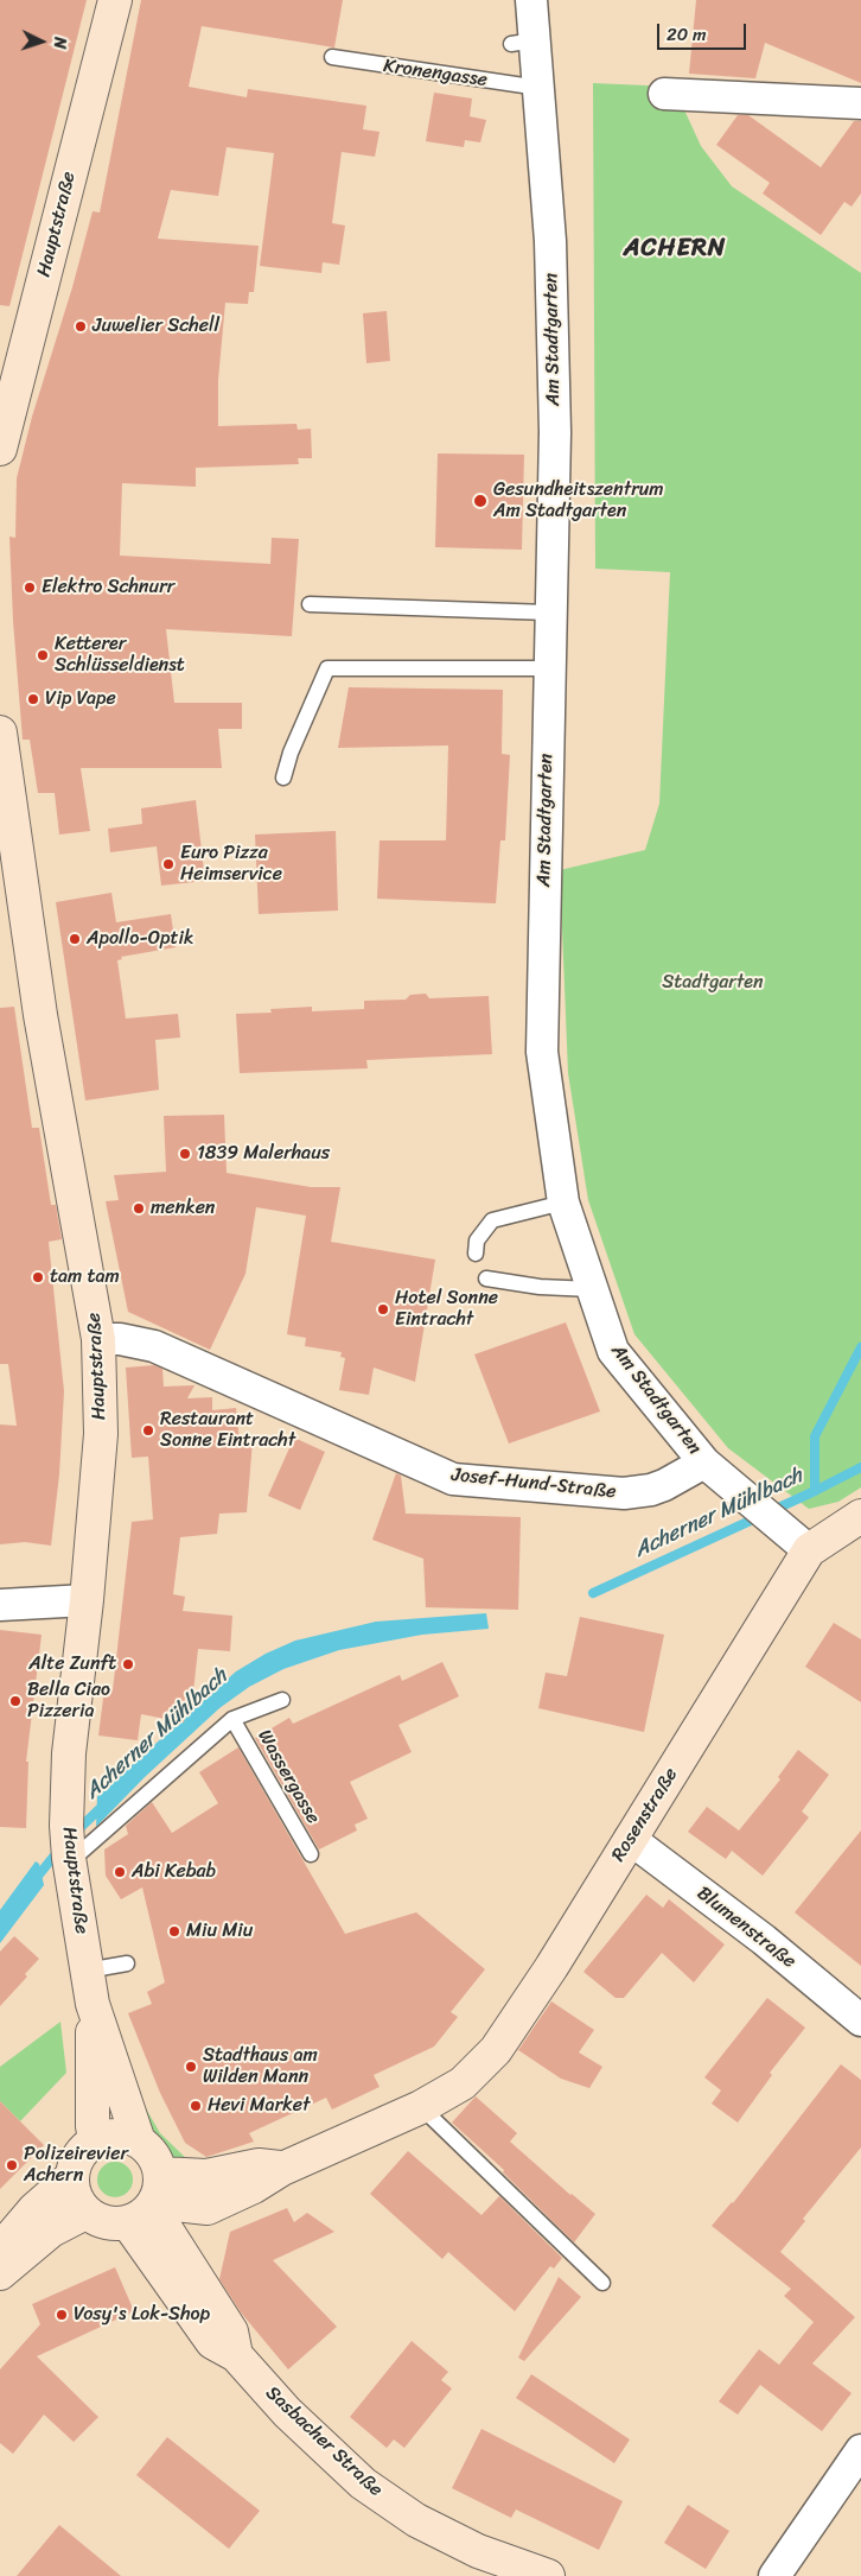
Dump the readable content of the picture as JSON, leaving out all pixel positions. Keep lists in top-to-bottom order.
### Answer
{
  "streets": {
    "main road": ["Hauptstraße", "Rosenstraße", "Sasbacher Straße"],
    "street": ["Am Stadtgarten", "Josef-Hund-Straße", "Blumenstraße"],
    "lane": ["Kronengasse", "Wassergasse"]
  },
  "crossings": [
    ["Kronengasse", "Am Stadtgarten"],
    ["Hauptstraße", "Josef-Hund-Straße"],
    ["Hauptstraße", "Wassergasse"],
    ["Hauptstraße", "Rosenstraße"],
    ["Hauptstraße", "Sasbacher Straße"],
    ["Am Stadtgarten", "Josef-Hund-Straße"],
    ["Am Stadtgarten", "Rosenstraße"],
    ["Rosenstraße", "Blumenstraße"],
    ["Rosenstraße", "Sasbacher Straße"]
  ],
  "districts": ["ACHERN"],
  "water": ["Acherner Mühlbach"],
  "parks": ["Stadtgarten"],
  "places": [
    "Juwelier Schell",
    "Gesundheitszentrum Am Stadtgarten",
    "Elektro Schnurr",
    "Ketterer Schlüsseldienst",
    "Vip Vape",
    "Euro Pizza Heimservice",
    "Apollo-Optik",
    "1839 Malerhaus",
    "menken",
    "tam tam",
    "Hotel Sonne Eintracht",
    "Restaurant Sonne Eintracht",
    "Alte Zunft",
    "Bella Ciao Pizzeria",
    "Abi Kebab",
    "Miu Miu",
    "Stadthaus am Wilden Mann",
    "Hevi Market",
    "Polizeirevier Achern",
    "Vosy's Lok-Shop"
  ],
  "scale_bar": "20 m",
  "north": "right"
}
